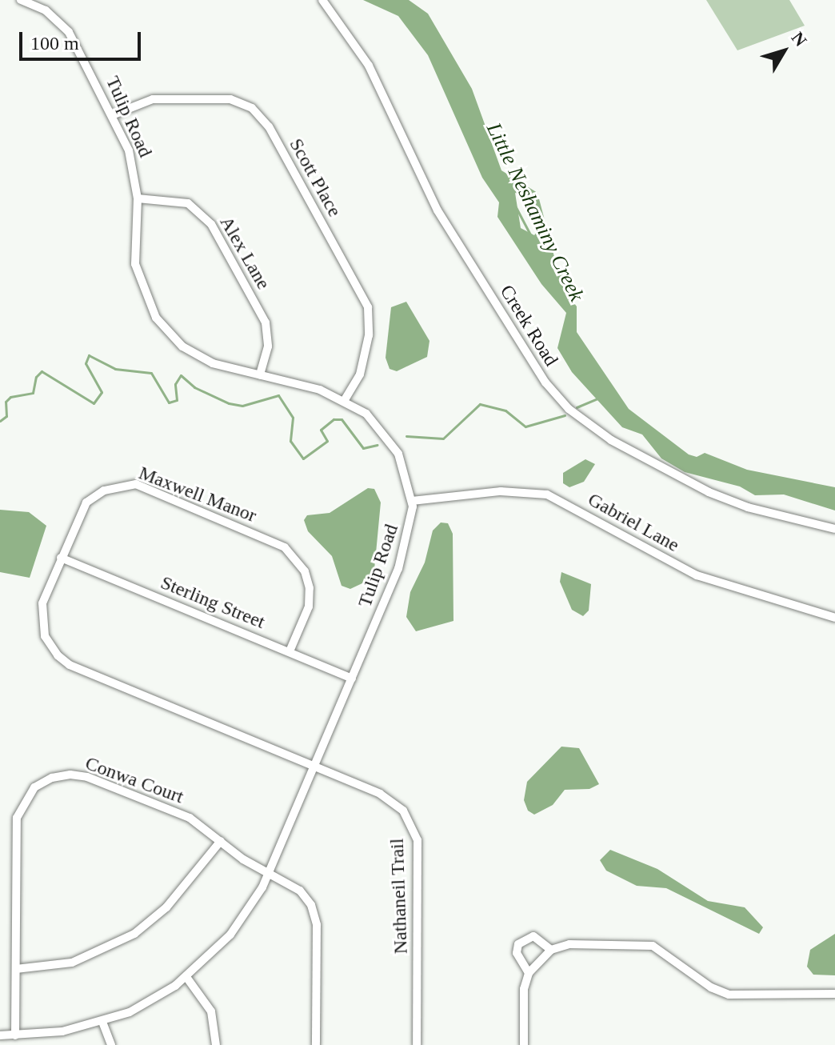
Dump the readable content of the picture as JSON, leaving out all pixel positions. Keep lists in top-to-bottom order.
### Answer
{
  "streets": {
    "street": [
      "Tulip Road",
      "Scott Place",
      "Alex Lane",
      "Creek Road",
      "Maxwell Manor",
      "Gabriel Lane",
      "Sterling Street",
      "Conwa Court",
      "Nathaneil Trail"
    ]
  },
  "crossings": [
    ["Tulip Road", "Scott Place"],
    ["Tulip Road", "Alex Lane"],
    ["Tulip Road", "Maxwell Manor"],
    ["Tulip Road", "Gabriel Lane"],
    ["Tulip Road", "Sterling Street"],
    ["Tulip Road", "Conwa Court"],
    ["Tulip Road", "Nathaneil Trail"],
    ["Maxwell Manor", "Sterling Street"],
    ["Maxwell Manor", "Nathaneil Trail"]
  ],
  "water": ["Little Neshaminy Creek"],
  "scale_bar": "100 m",
  "north": "top right"
}
